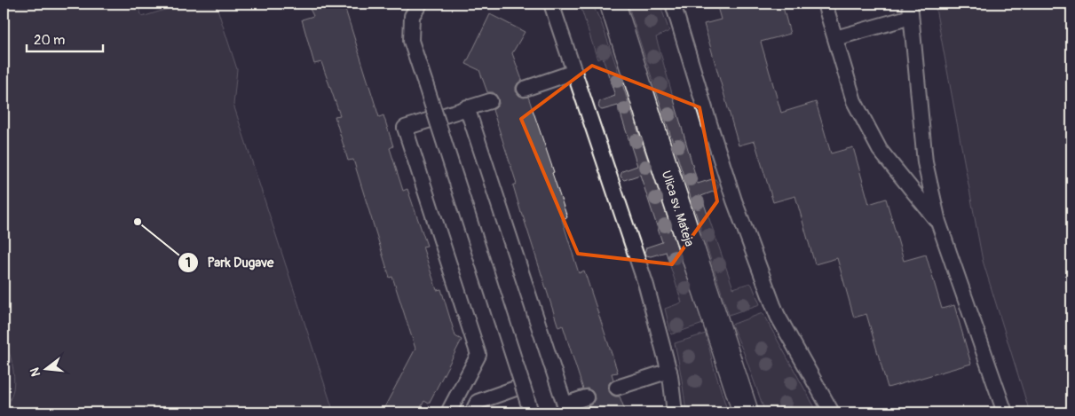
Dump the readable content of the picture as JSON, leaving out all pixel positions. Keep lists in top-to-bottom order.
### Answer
{
  "streets": {
    "street": ["Ulica sv. Mateja"]
  },
  "places": ["Park Dugave"],
  "scale_bar": "20 m",
  "north": "left"
}
